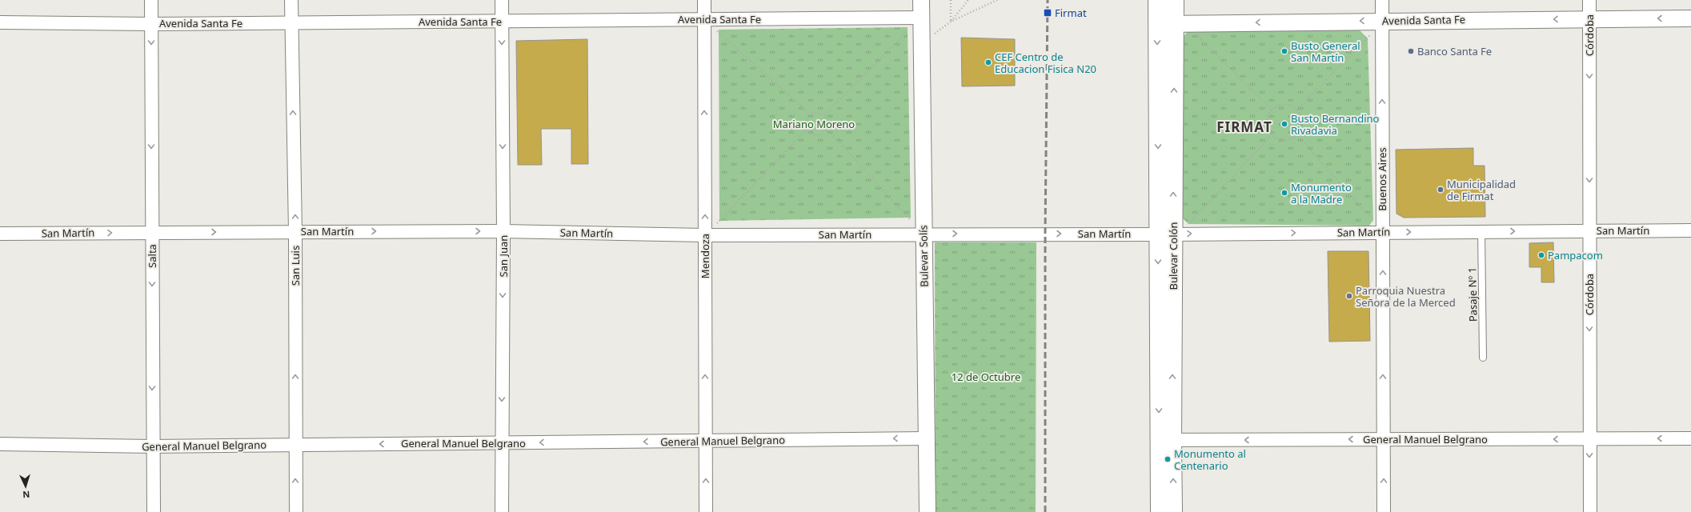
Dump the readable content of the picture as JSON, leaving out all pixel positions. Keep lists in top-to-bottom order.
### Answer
{
  "streets": {
    "main road": ["Bulevar Colón"],
    "street": [
      "Avenida Santa Fe",
      "Córdoba",
      "Buenos Aires",
      "San Martín",
      "Salta",
      "San Juan",
      "Mendoza",
      "Bulevar Solís",
      "San Luis",
      "General Manuel Belgrano"
    ],
    "lane": ["Pasaje Nº 1"]
  },
  "crossings": [
    ["Avenida Santa Fe", "Córdoba"],
    ["Avenida Santa Fe", "Buenos Aires"],
    ["Avenida Santa Fe", "Salta"],
    ["Avenida Santa Fe", "San Juan"],
    ["Avenida Santa Fe", "Mendoza"],
    ["Avenida Santa Fe", "Bulevar Solís"],
    ["Avenida Santa Fe", "Bulevar Colón"],
    ["Avenida Santa Fe", "San Luis"],
    ["Córdoba", "San Martín"],
    ["Córdoba", "General Manuel Belgrano"],
    ["Buenos Aires", "San Martín"],
    ["Buenos Aires", "General Manuel Belgrano"],
    ["San Martín", "Salta"],
    ["San Martín", "San Juan"],
    ["San Martín", "Mendoza"],
    ["San Martín", "Bulevar Solís"],
    ["San Martín", "Bulevar Colón"],
    ["San Martín", "San Luis"],
    ["San Martín", "Pasaje Nº 1"],
    ["Salta", "General Manuel Belgrano"],
    ["San Juan", "General Manuel Belgrano"],
    ["Mendoza", "General Manuel Belgrano"],
    ["Bulevar Solís", "General Manuel Belgrano"],
    ["Bulevar Colón", "General Manuel Belgrano"],
    ["San Luis", "General Manuel Belgrano"]
  ],
  "one_way": [
    "Avenida Santa Fe",
    "Córdoba",
    "Buenos Aires",
    "San Martín",
    "Salta",
    "San Juan",
    "Mendoza",
    "San Luis",
    "General Manuel Belgrano"
  ],
  "districts": ["FIRMAT"],
  "parks": ["Mariano Moreno", "12 de Octubre"],
  "places": {
    "transit": ["Firmat"],
    "other": [
      "Busto General San Martín",
      "Banco Santa Fe",
      "CEF Centro de Educacion Fisica N20",
      "Busto Bernandino Rivadavia",
      "Municipalidad de Firmat",
      "Monumento a la Madre",
      "Pampacom",
      "Parroquia Nuestra Señora de la Merced",
      "Monumento al Centenario"
    ]
  },
  "north": "bottom"
}
